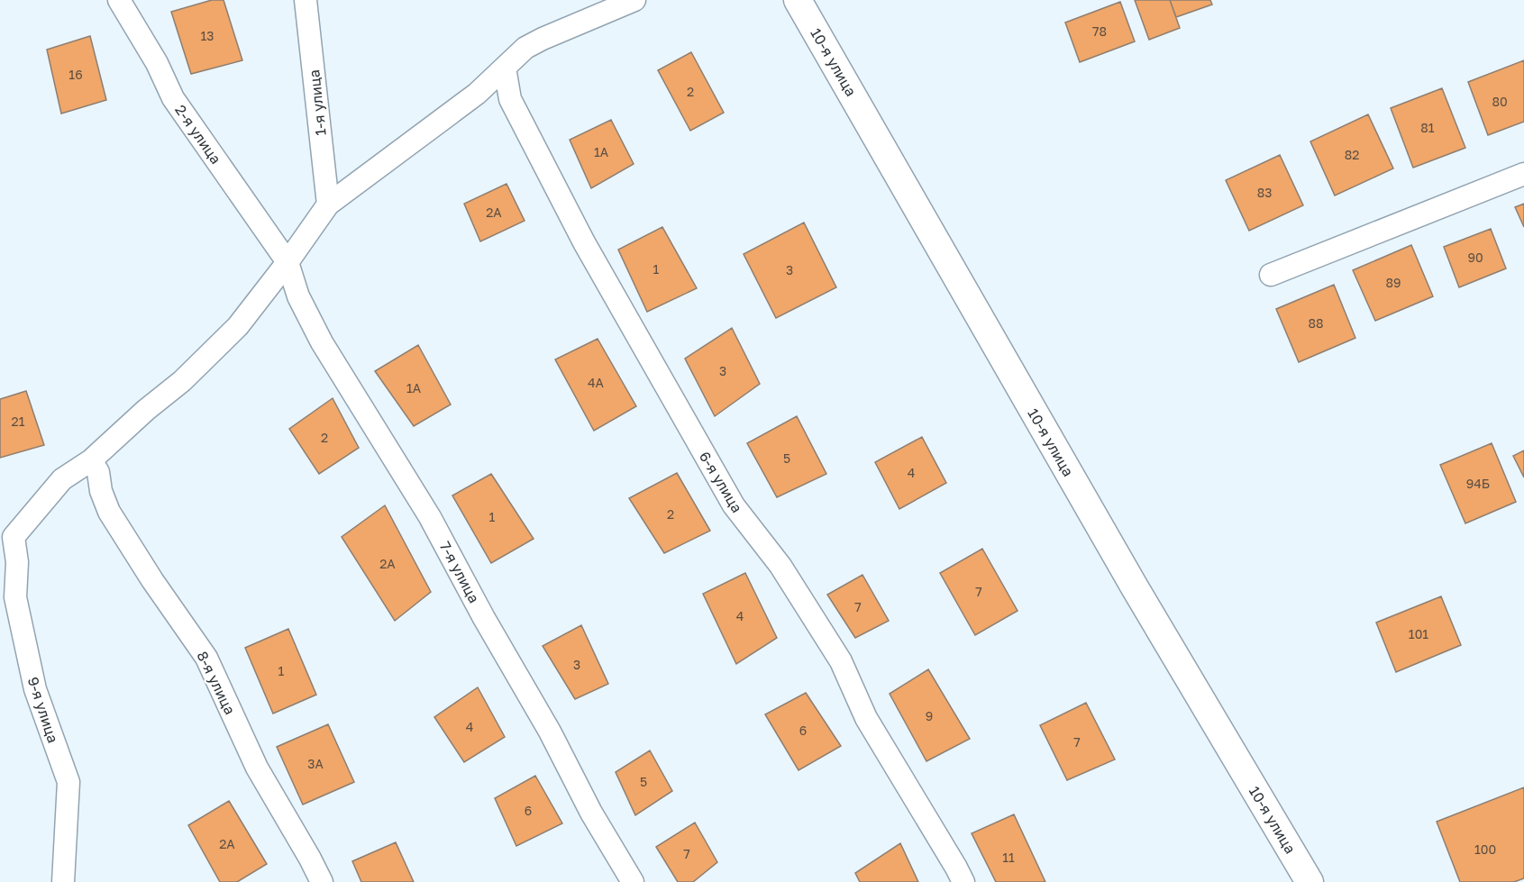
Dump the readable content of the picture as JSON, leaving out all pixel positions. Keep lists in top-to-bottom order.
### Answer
{
  "streets": {
    "street": [
      "10-я улица",
      "1-я улица",
      "2-я улица",
      "6-я улица",
      "7-я улица",
      "8-я улица",
      "9-я улица"
    ]
  },
  "crossings": [
    ["2-я улица", "7-я улица"]
  ],
  "house_numbers": [
    "78",
    "13",
    "16",
    "2",
    "80",
    "81",
    "1А",
    "82",
    "83",
    "2А",
    "90",
    "1",
    "3",
    "89",
    "88",
    "3",
    "4А",
    "1А",
    "21",
    "2",
    "5",
    "4",
    "94Б",
    "2",
    "1",
    "2А",
    "7",
    "7",
    "4",
    "101",
    "3",
    "1",
    "9",
    "4",
    "6",
    "7",
    "3А",
    "5",
    "6",
    "2А",
    "100",
    "7",
    "11"
  ]
}
